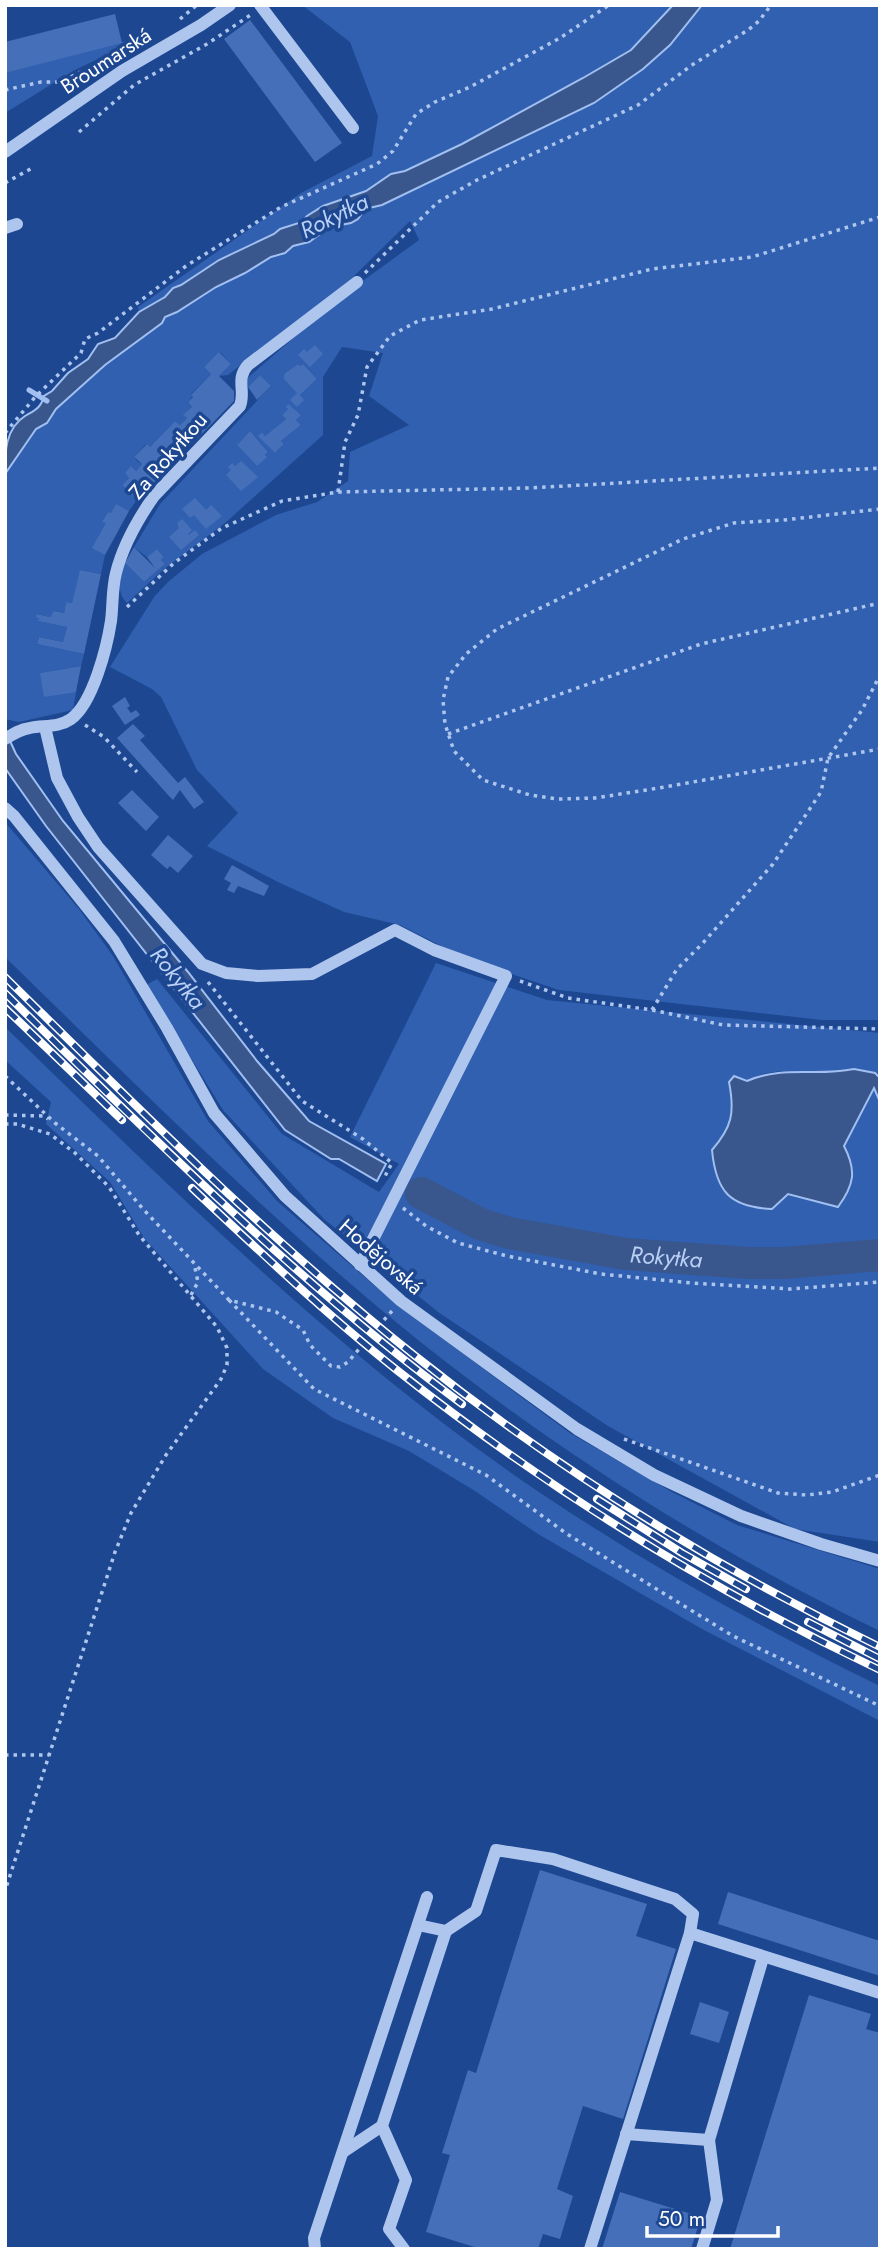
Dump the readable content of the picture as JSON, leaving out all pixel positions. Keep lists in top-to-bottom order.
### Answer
{
  "streets": {
    "street": ["Broumarská", "Za Rokytkou", "Hodějovská"]
  },
  "water": ["Rokytka"],
  "scale_bar": "50 m"
}
